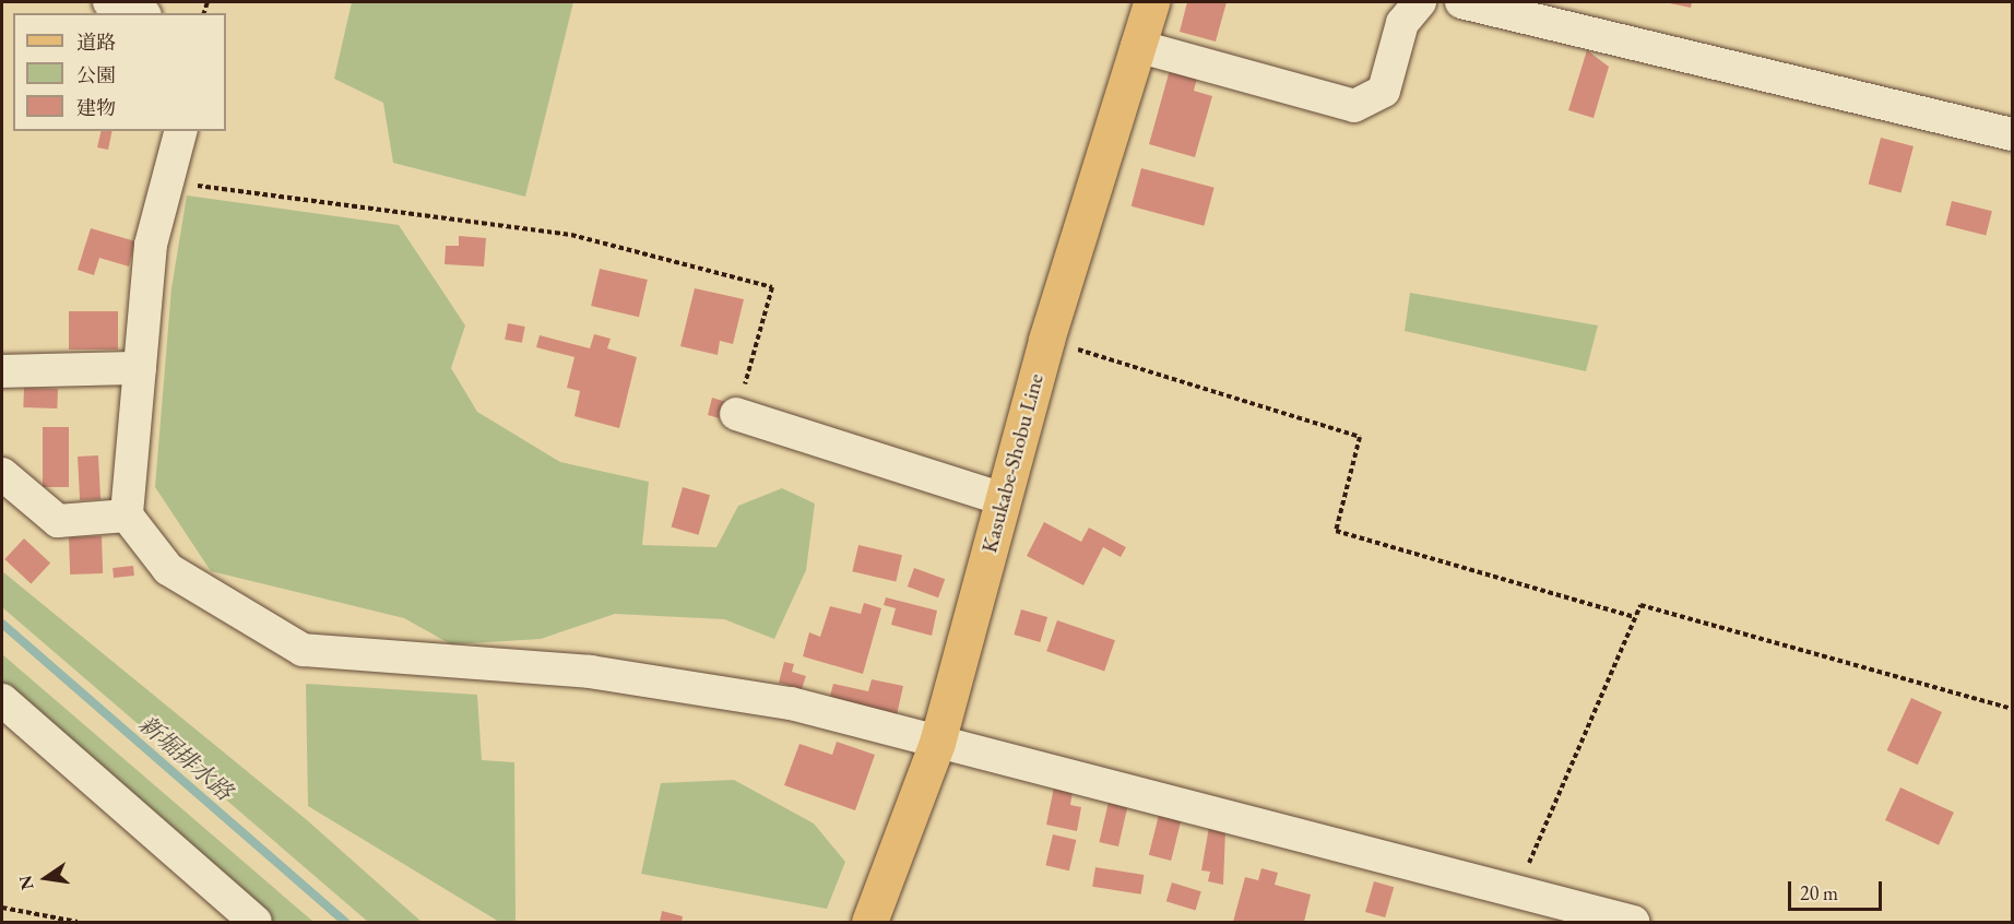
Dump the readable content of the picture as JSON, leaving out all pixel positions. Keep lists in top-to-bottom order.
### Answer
{
  "streets": {
    "main road": ["Kasukabe-Shobu Line"]
  },
  "water": ["新堀排水路"],
  "legend": ["道路", "公園", "建物"],
  "scale_bar": "20 m",
  "north": "left"
}
